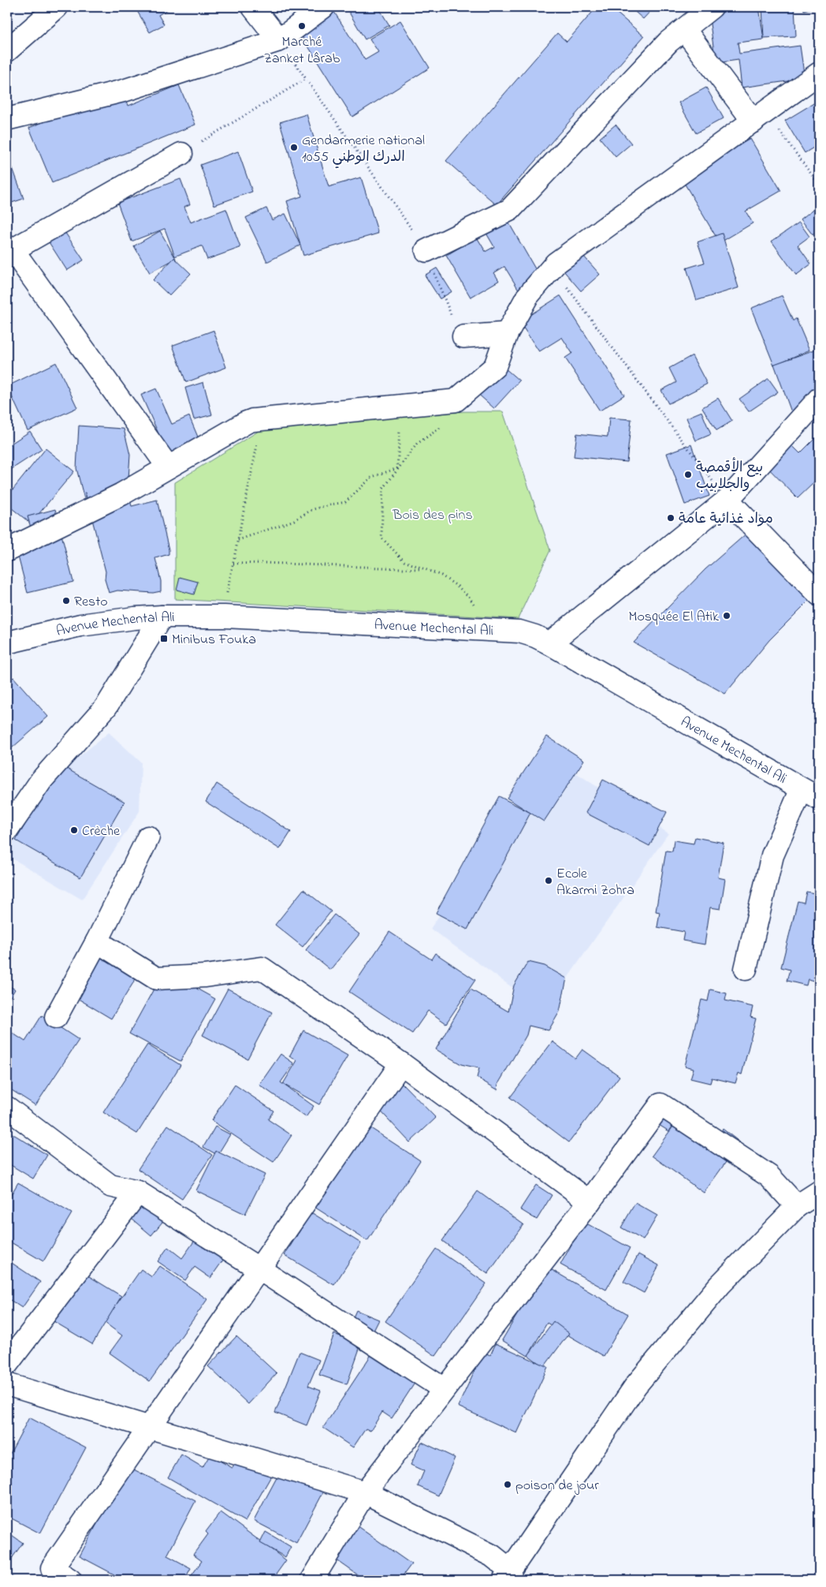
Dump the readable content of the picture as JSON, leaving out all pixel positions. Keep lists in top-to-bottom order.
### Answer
{
  "streets": {
    "street": ["Avenue Mechental Ali"]
  },
  "parks": ["Bois des pins"],
  "places": {
    "other": [
      "Marché Zanket Lârab",
      "Gendarmerie national 1055 الدرك الوطني",
      "بيع الأقمصة والجلابيب",
      "مواد غذائية عامة",
      "Resto",
      "Mosquée El Atik",
      "Crèche",
      "Ecole Akarmi Zohra",
      "poison de jour"
    ],
    "transit": ["Minibus Fouka"]
  }
}
